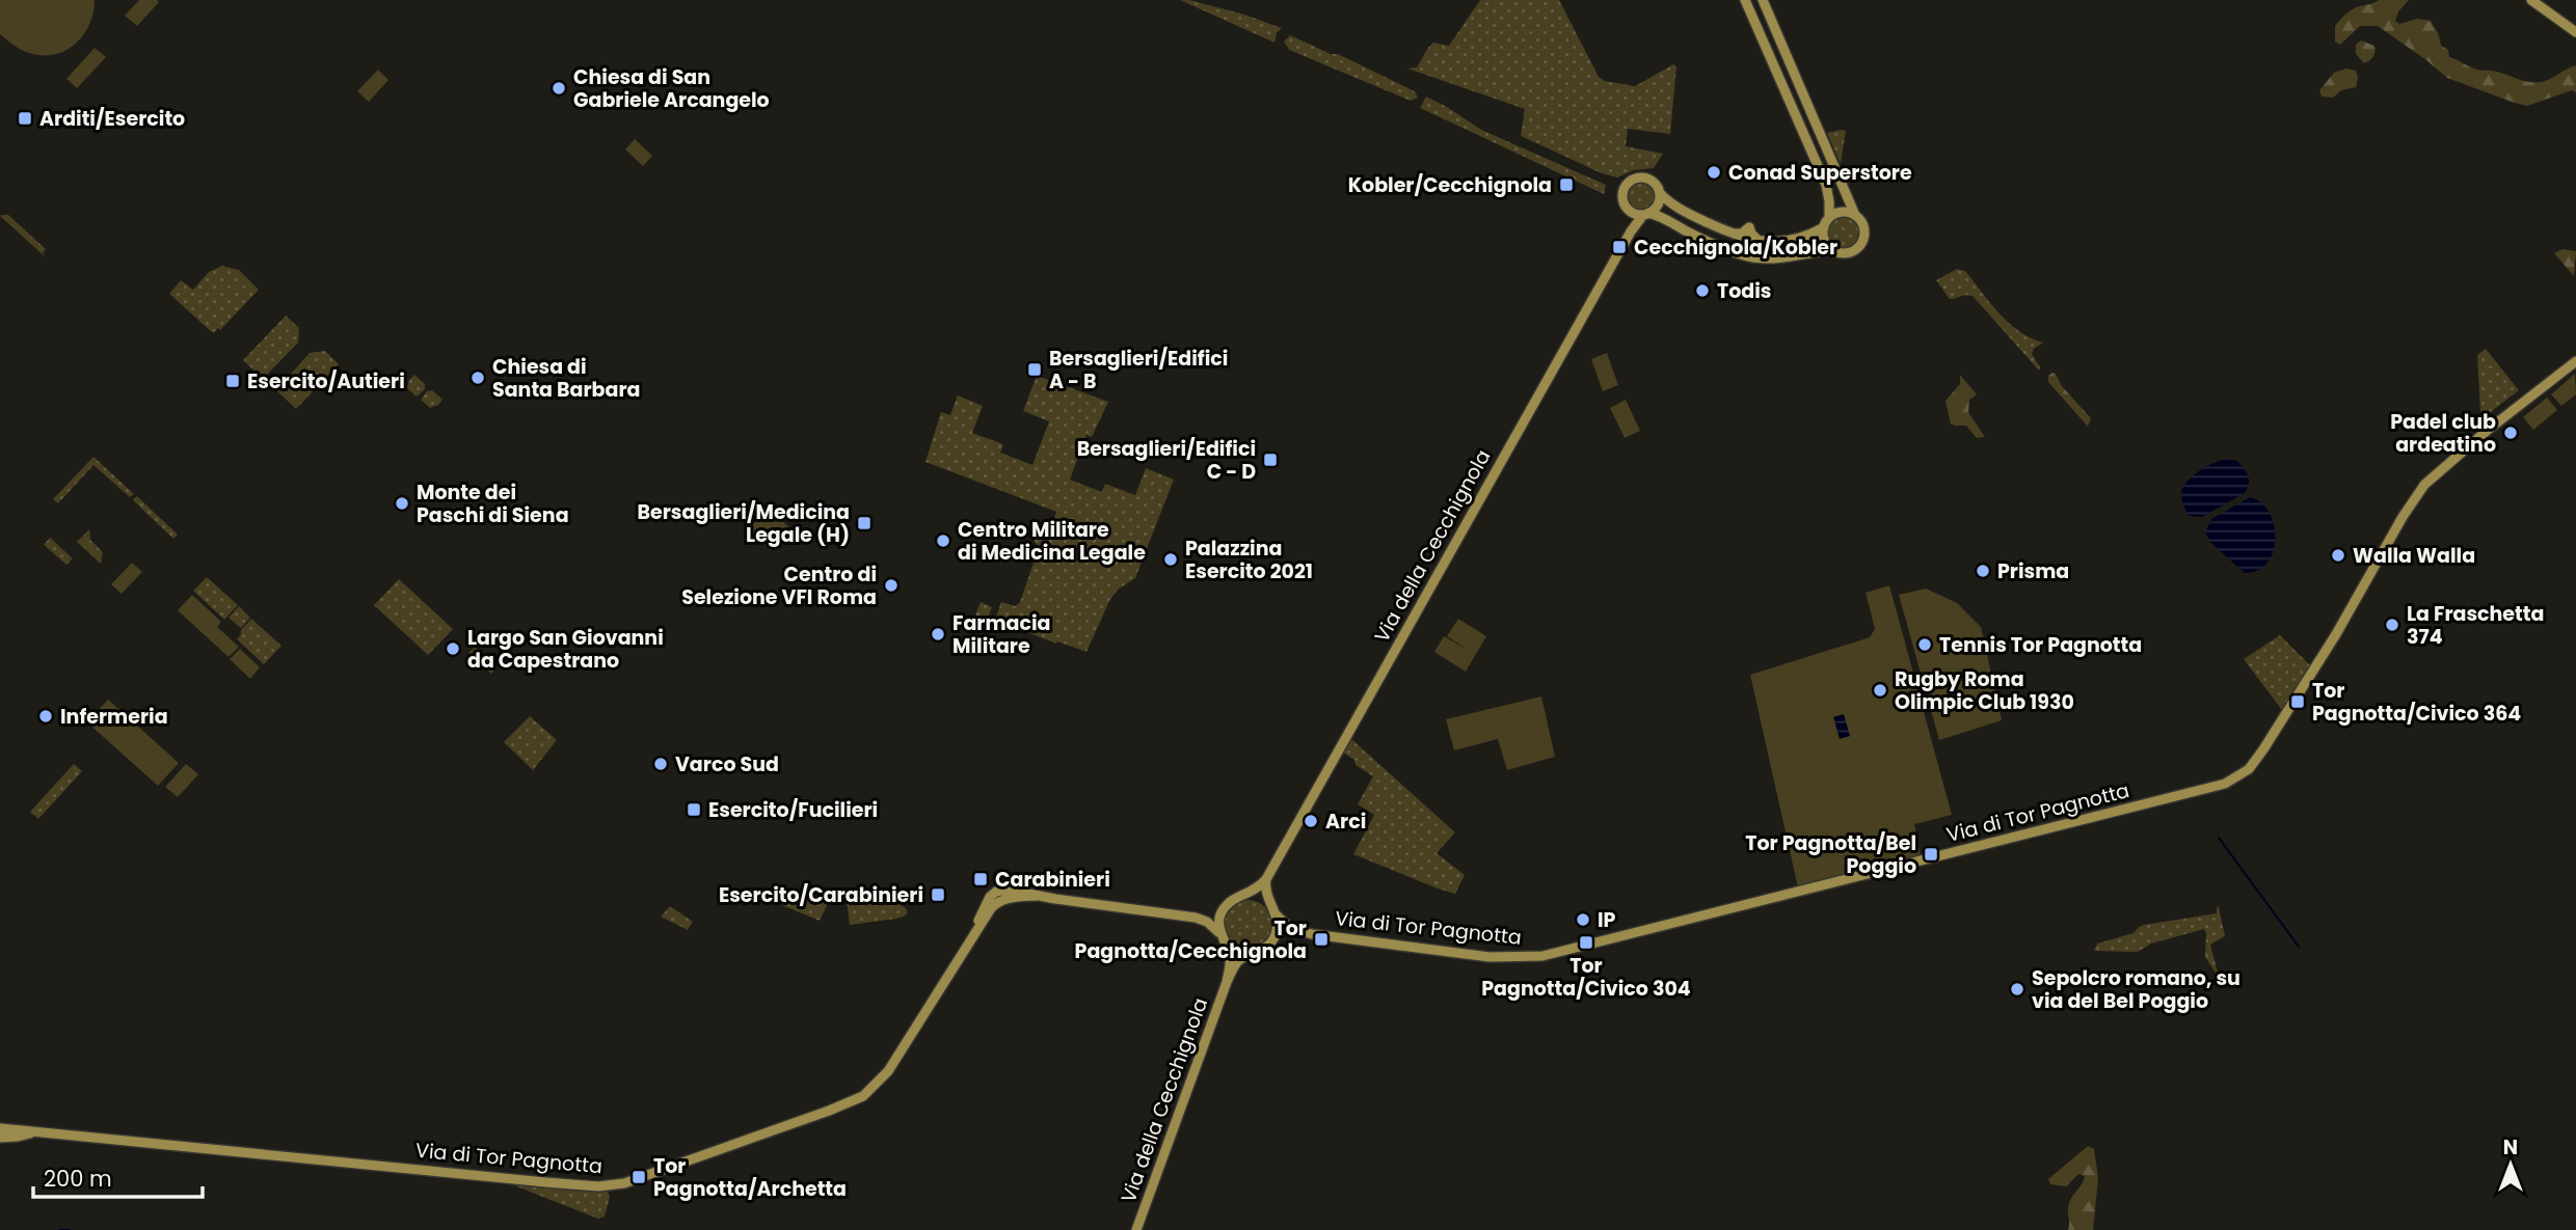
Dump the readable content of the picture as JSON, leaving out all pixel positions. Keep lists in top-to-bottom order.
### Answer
{
  "streets": {
    "street": ["Via della Cecchignola", "Via di Tor Pagnotta"]
  },
  "crossings": [
    ["Via della Cecchignola", "Via di Tor Pagnotta"]
  ],
  "places": {
    "other": [
      "Chiesa di San Gabriele Arcangelo",
      "Conad Superstore",
      "Todis",
      "Chiesa di Santa Barbara",
      "Padel club ardeatino",
      "Monte dei Paschi di Siena",
      "Centro Militare di Medicina Legale",
      "Walla Walla",
      "Palazzina Esercito 2021",
      "Prisma",
      "Centro di Selezione VFI Roma",
      "La Fraschetta 374",
      "Farmacia Militare",
      "Tennis Tor Pagnotta",
      "Largo San Giovanni da Capestrano",
      "Rugby Roma Olimpic Club 1930",
      "Infermeria",
      "Varco Sud",
      "Arci",
      "IP",
      "Sepolcro romano, su via del Bel Poggio"
    ],
    "transit": [
      "Arditi/Esercito",
      "Kobler/Cecchignola",
      "Cecchignola/Kobler",
      "Bersaglieri/Edifici A - B",
      "Esercito/Autieri",
      "Bersaglieri/Edifici C - D",
      "Bersaglieri/Medicina Legale (H)",
      "Tor Pagnotta/Civico 364",
      "Esercito/Fucilieri",
      "Tor Pagnotta/Bel Poggio",
      "Carabinieri",
      "Esercito/Carabinieri",
      "Tor Pagnotta/Cecchignola",
      "Tor Pagnotta/Civico 304",
      "Tor Pagnotta/Archetta"
    ]
  },
  "scale_bar": "200 m",
  "north": "top"
}
